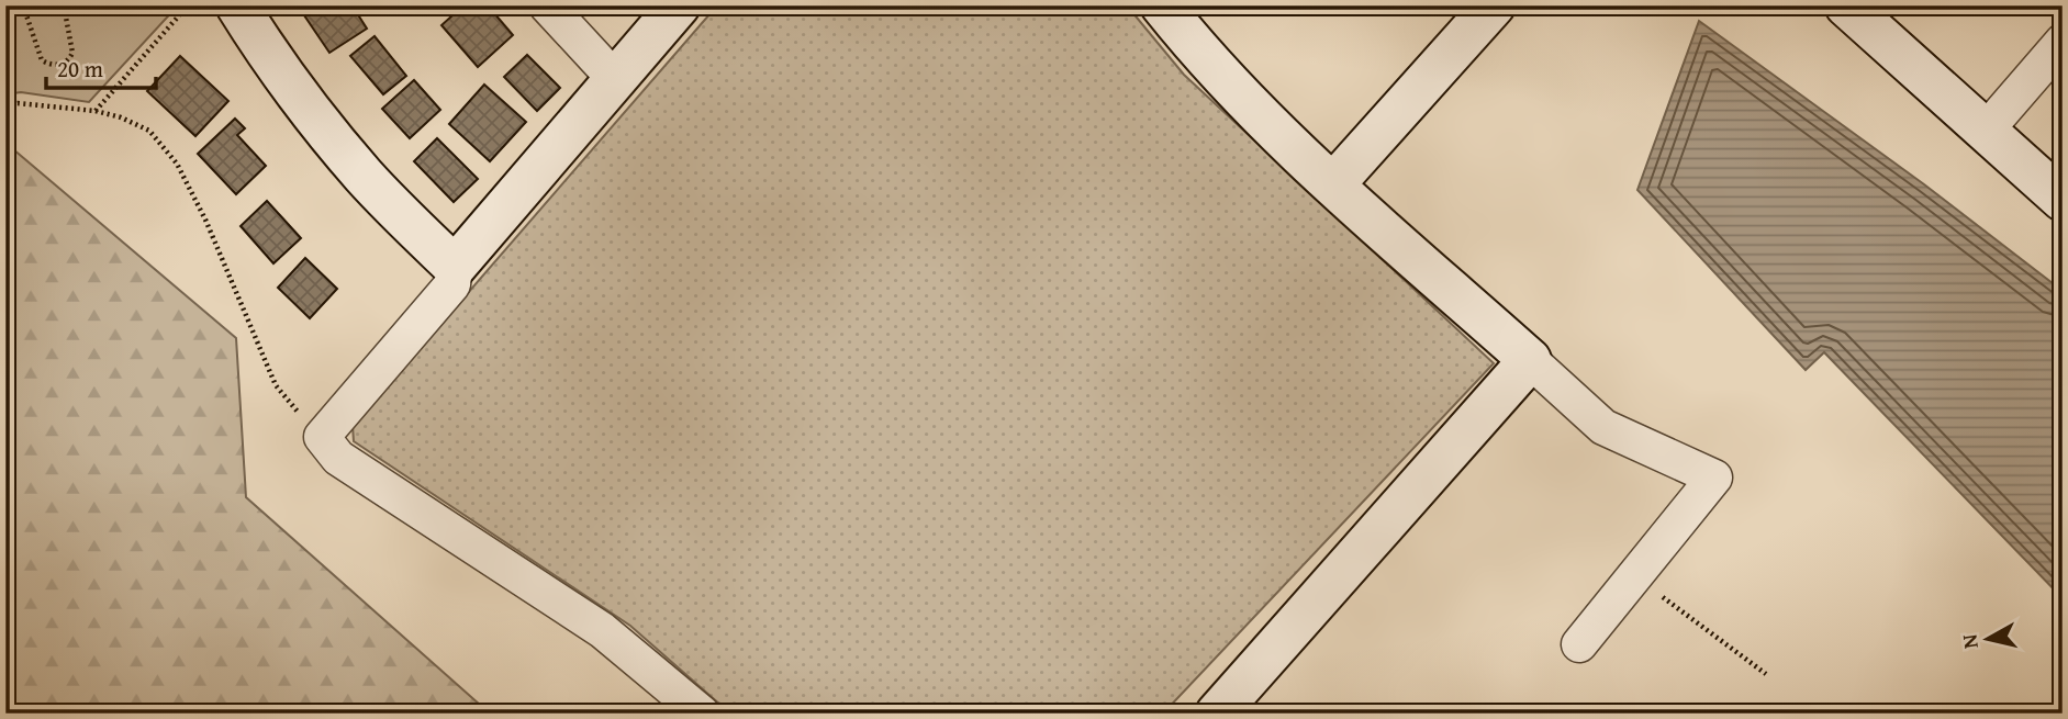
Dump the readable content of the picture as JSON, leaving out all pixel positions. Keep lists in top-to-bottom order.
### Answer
{
  "scale_bar": "20 m",
  "north": "left"
}
